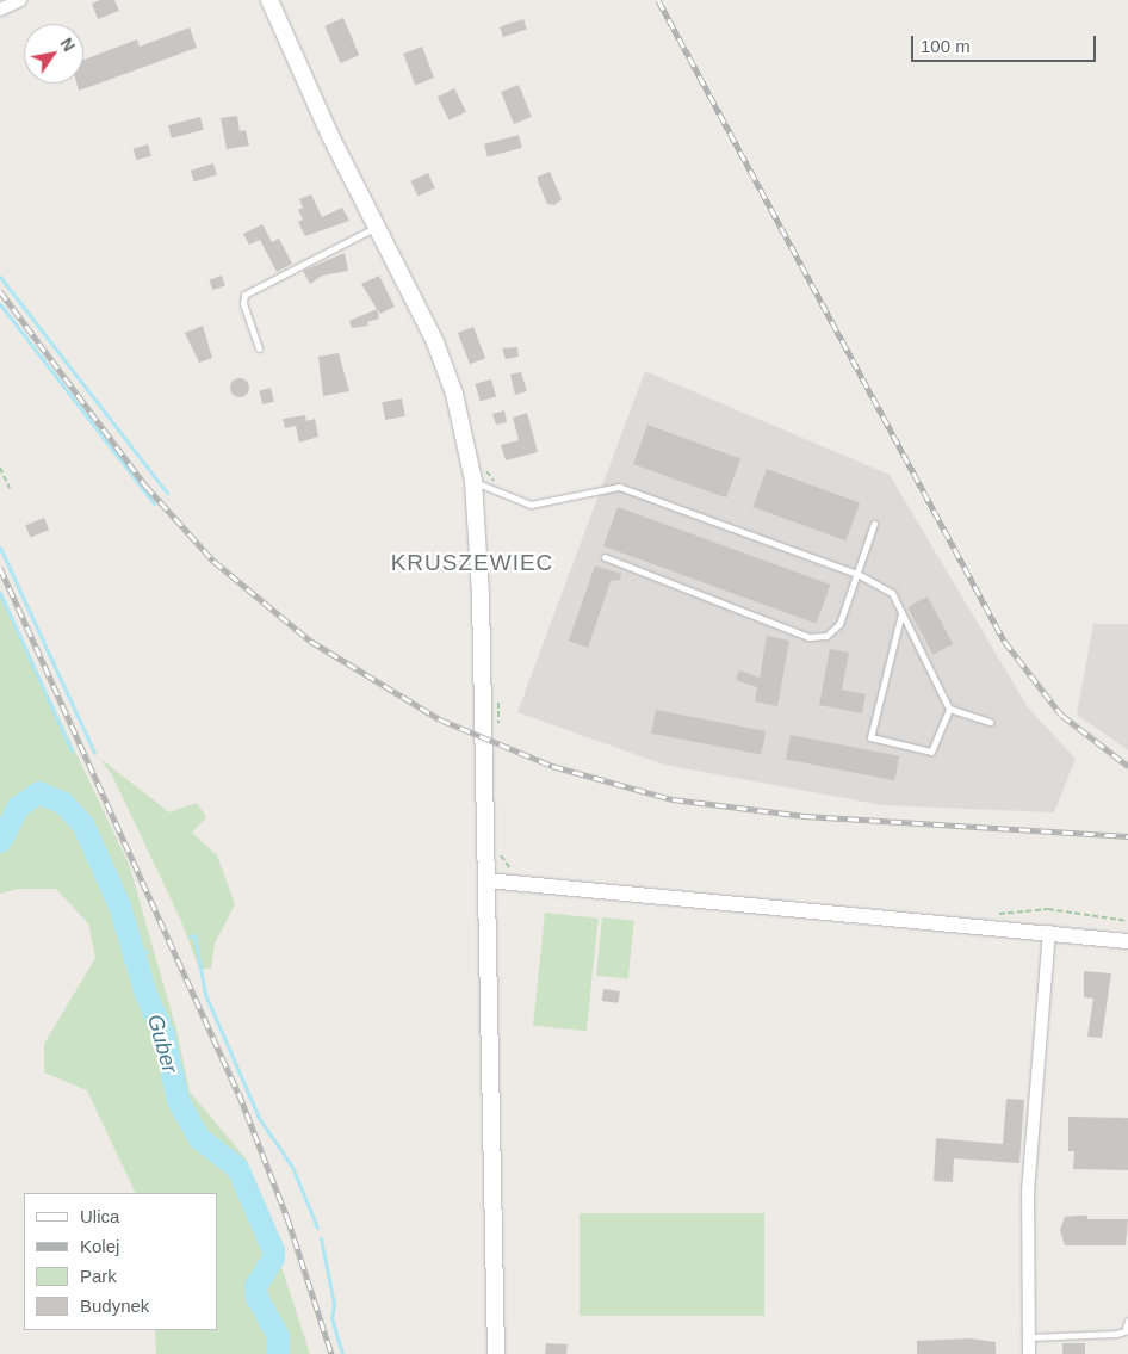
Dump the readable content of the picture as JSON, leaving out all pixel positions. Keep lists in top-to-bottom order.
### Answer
{
  "districts": ["KRUSZEWIEC"],
  "water": ["Guber"],
  "legend": [
    "Ulica",
    "Kolej",
    "Park",
    "Budynek"
  ],
  "scale_bar": "100 m",
  "north": "top right"
}
